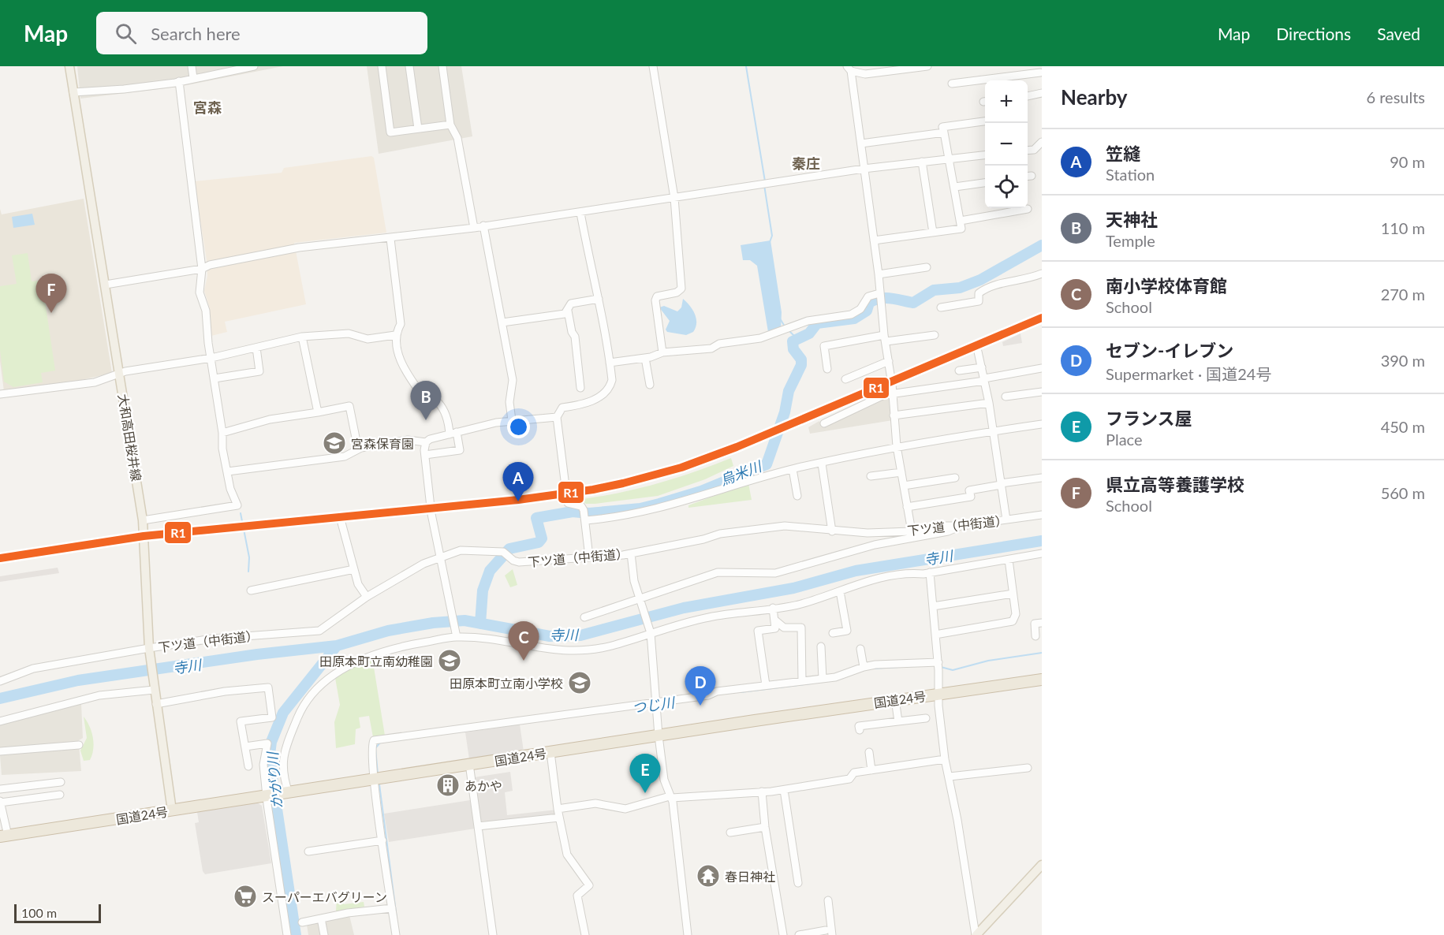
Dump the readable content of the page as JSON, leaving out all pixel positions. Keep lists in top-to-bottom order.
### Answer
{
  "streets": {
    "highway": ["国道24号"],
    "main road": ["大和高田桜井線"],
    "street": ["下ツ道（中街道）"]
  },
  "crossings": [
    ["大和高田桜井線", "下ツ道（中街道）"],
    ["大和高田桜井線", "国道24号"]
  ],
  "districts": ["宮森", "秦庄"],
  "water": [
    "烏米川",
    "寺川",
    "つじ川",
    "かがり川"
  ],
  "places": {
    "school or university": ["宮森保育園", "田原本町立南幼稚園", "田原本町立南小学校"],
    "building": ["あかや"],
    "temple": ["春日神社"],
    "supermarket": ["スーパーエバグリーン"]
  },
  "lines": ["transit line R1"],
  "scale_bar": "100 m",
  "page": {
    "header": "Map",
    "search": "Search here",
    "nav": ["Map", "Directions", "Saved"],
    "heading": ["Nearby", "6 results"],
    "map_buttons": ["+", "−"],
    "list": [
      {
        "mark": "A",
        "name": "笠縫",
        "note": "Station",
        "value": "90 m"
      },
      {
        "mark": "B",
        "name": "天神社",
        "note": "Temple",
        "value": "110 m"
      },
      {
        "mark": "C",
        "name": "南小学校体育館",
        "note": "School",
        "value": "270 m"
      },
      {
        "mark": "D",
        "name": "セブン-イレブン",
        "note": "Supermarket · 国道24号",
        "value": "390 m"
      },
      {
        "mark": "E",
        "name": "フランス屋",
        "note": "Place",
        "value": "450 m"
      },
      {
        "mark": "F",
        "name": "県立高等養護学校",
        "note": "School",
        "value": "560 m"
      }
    ],
    "pins": [
      "F",
      "B",
      "A",
      "C",
      "D",
      "E"
    ],
    "scale": "100 m"
  }
}
